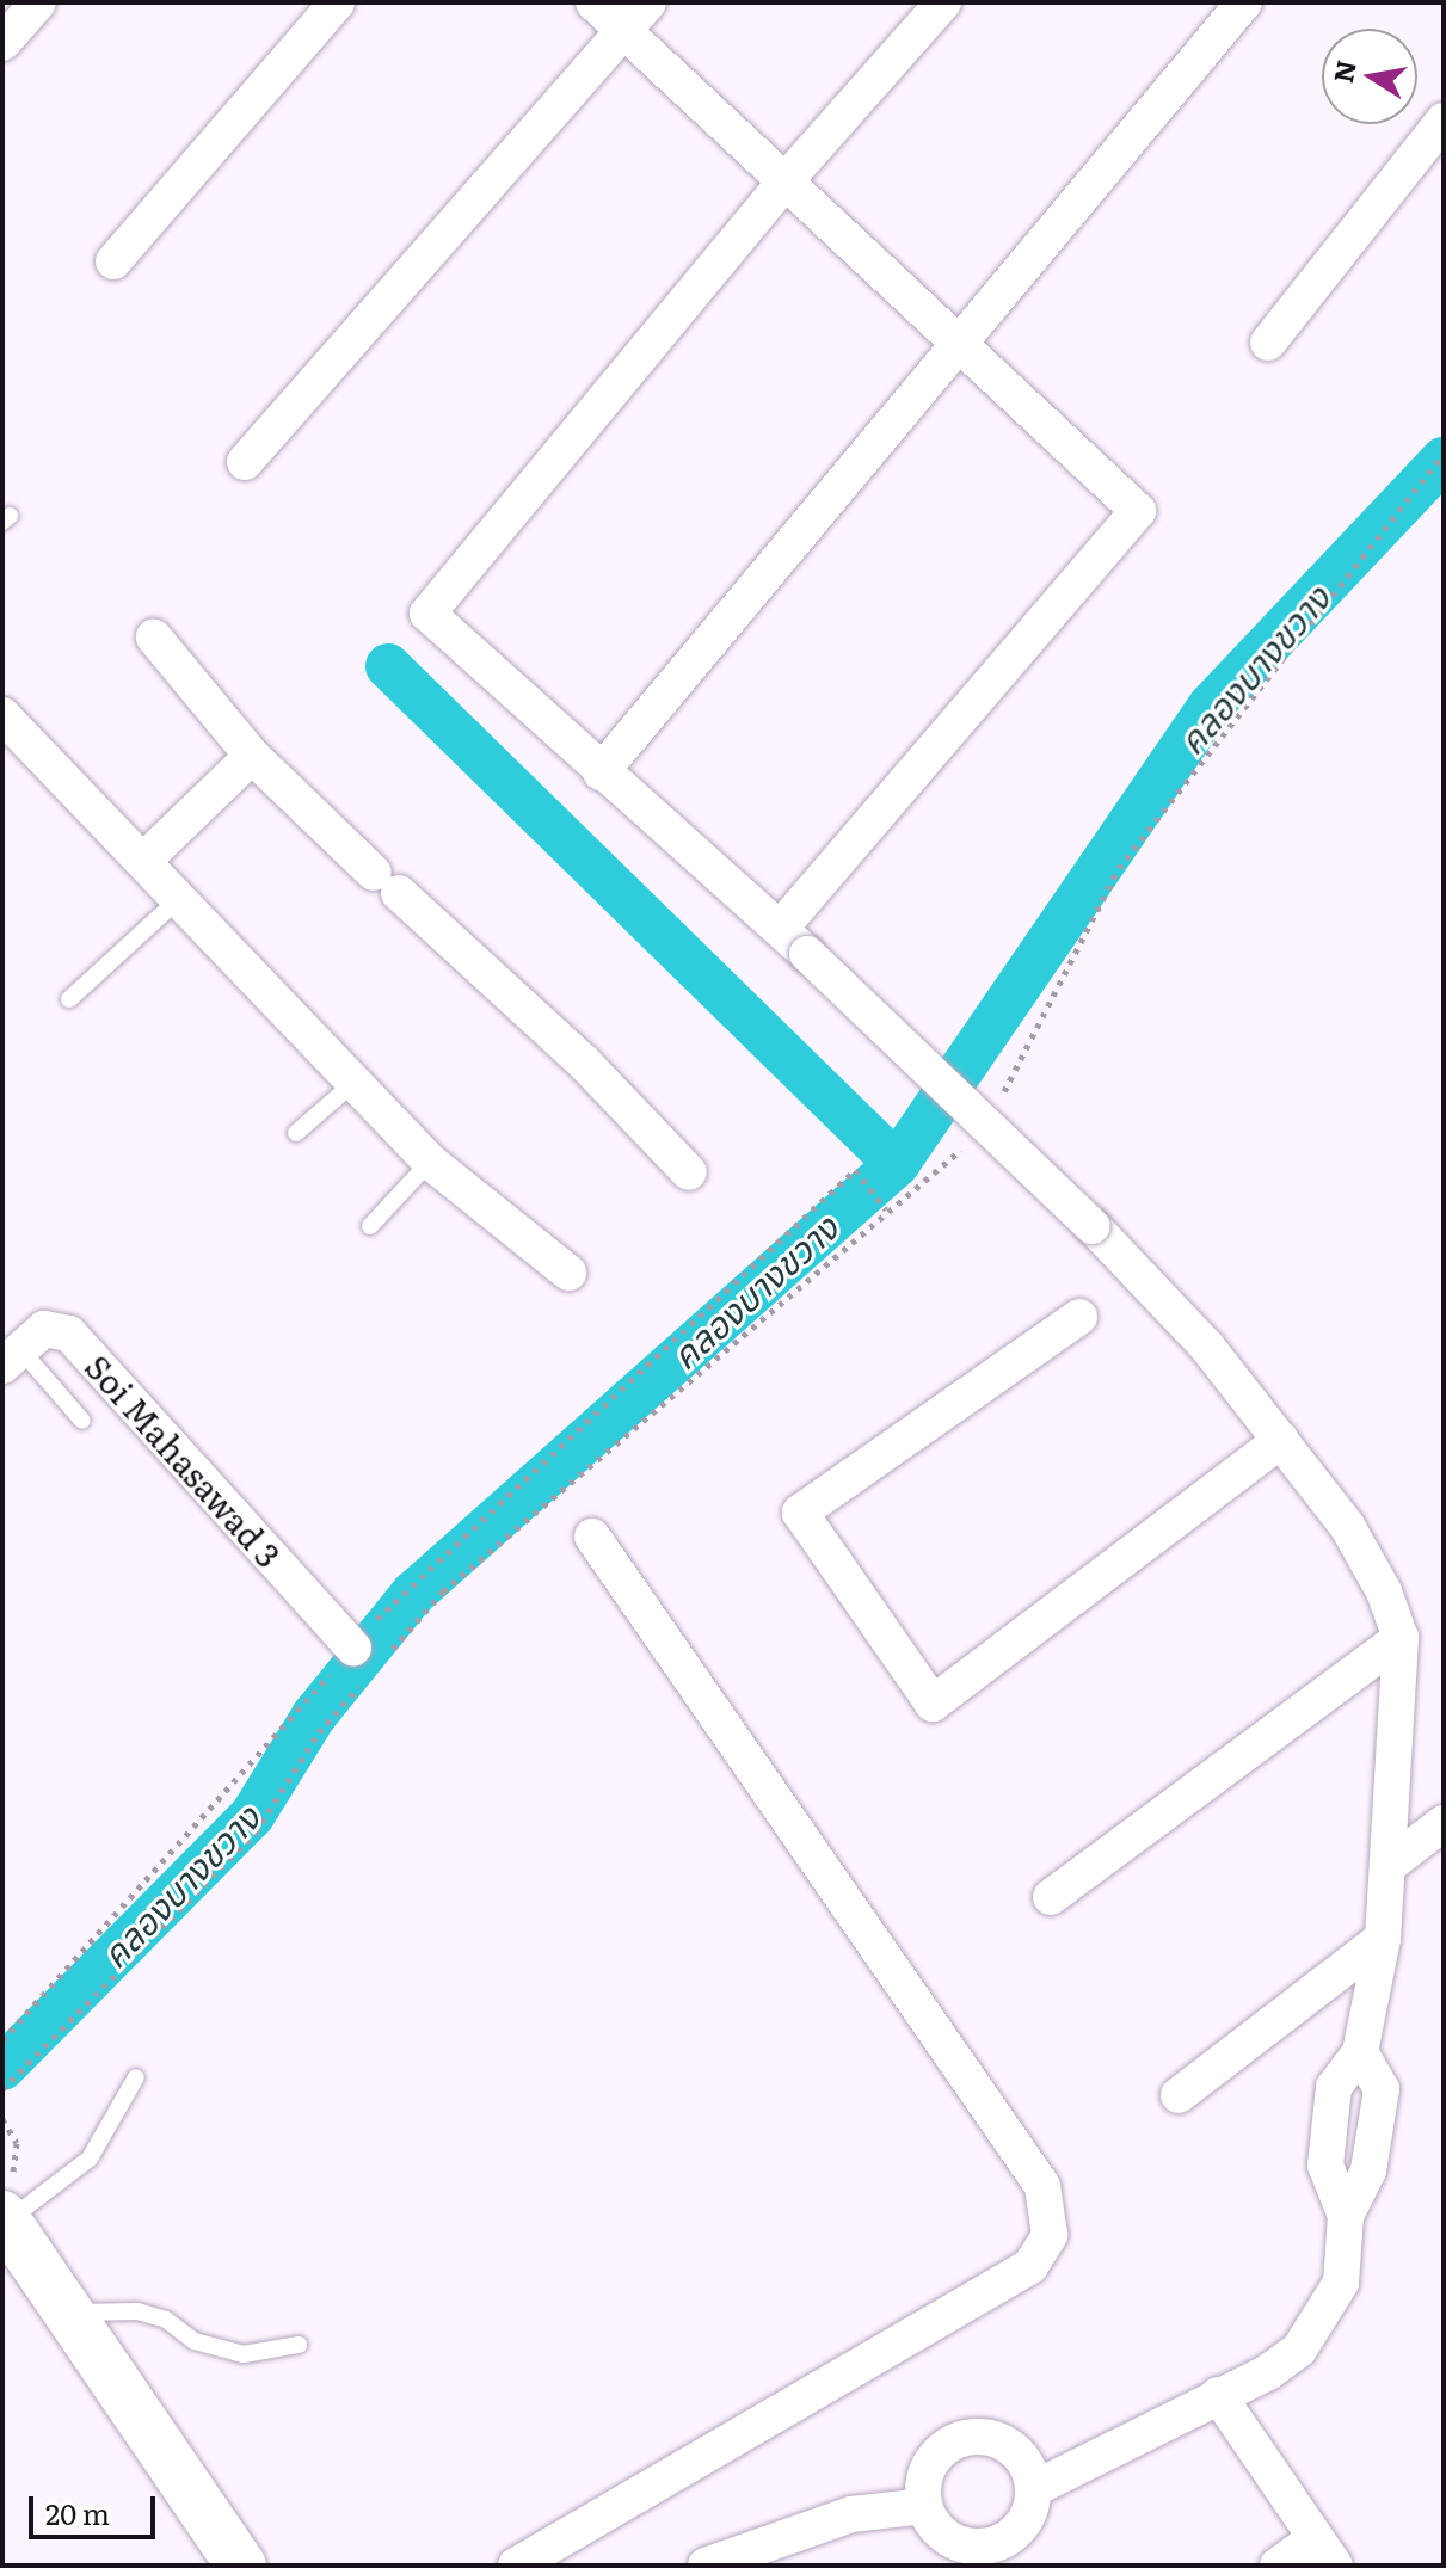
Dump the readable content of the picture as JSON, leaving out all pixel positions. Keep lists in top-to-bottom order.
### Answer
{
  "streets": {
    "street": ["Soi Mahasawad 3"]
  },
  "water": ["คลองบางขวาง"],
  "scale_bar": "20 m",
  "north": "left"
}
